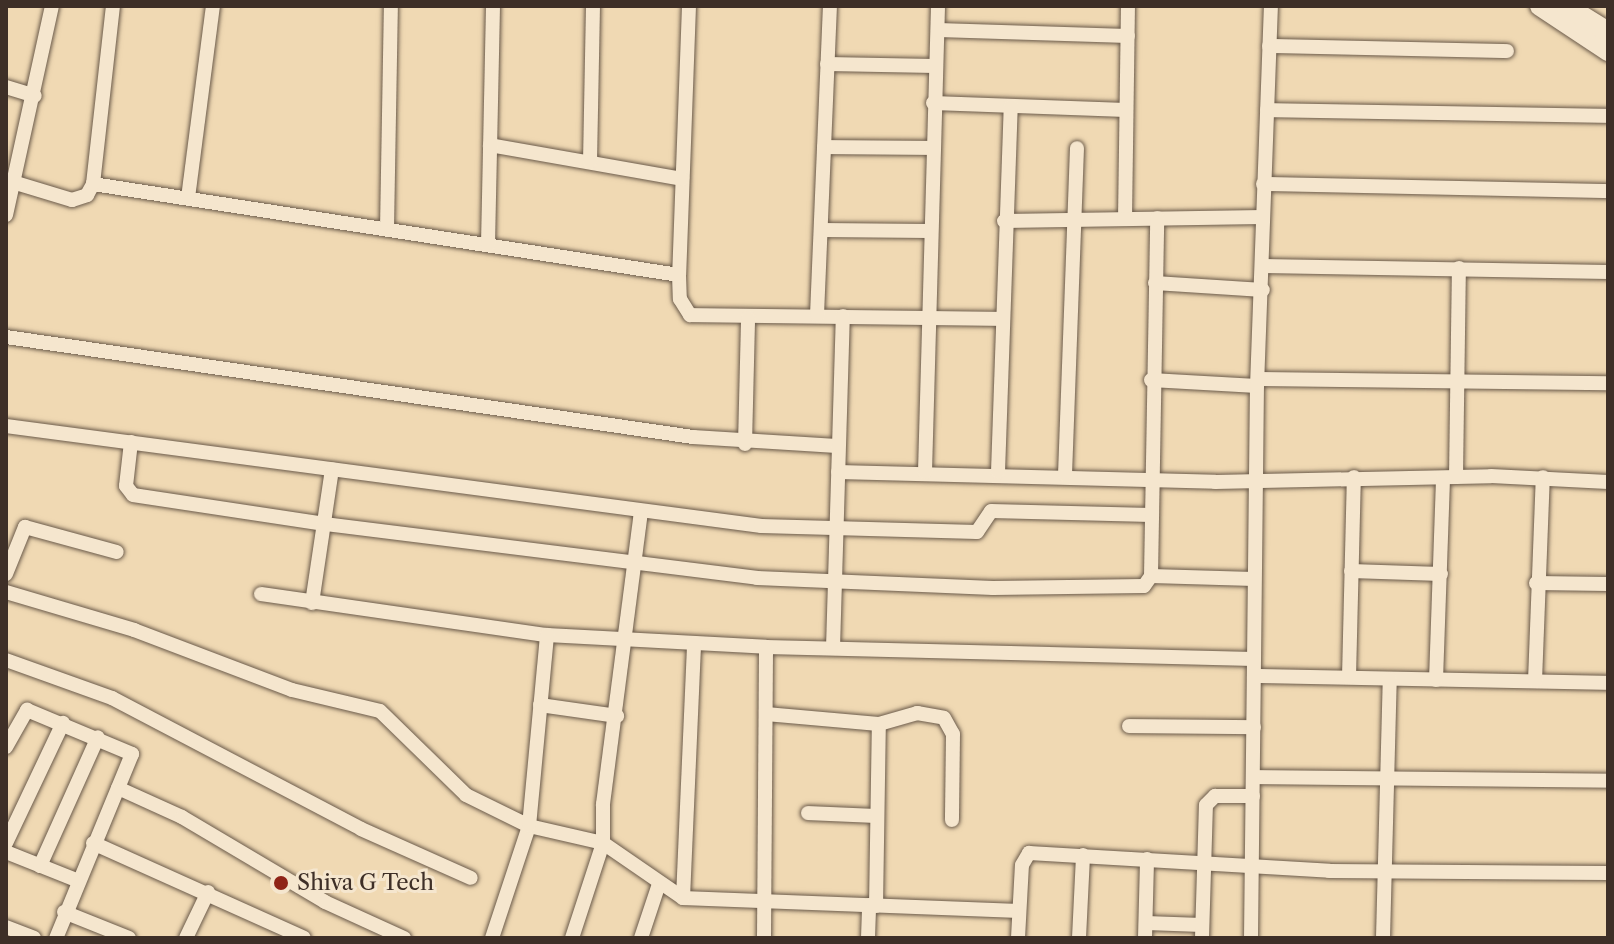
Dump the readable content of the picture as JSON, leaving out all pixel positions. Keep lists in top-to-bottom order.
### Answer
{
  "places": ["Shiva G Tech"]
}
